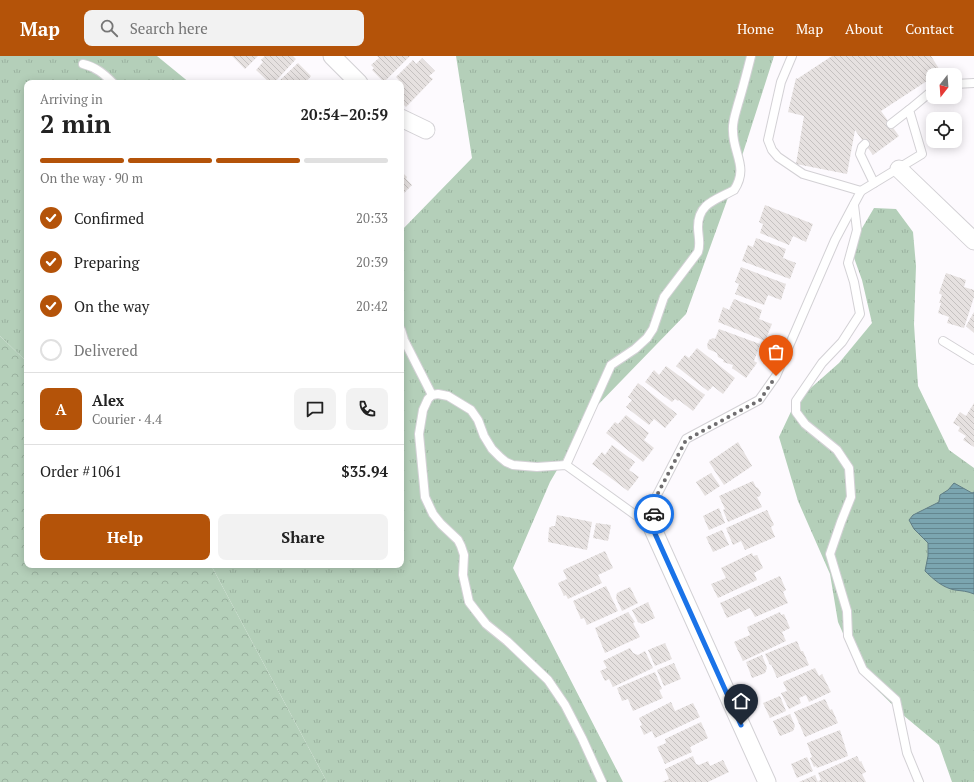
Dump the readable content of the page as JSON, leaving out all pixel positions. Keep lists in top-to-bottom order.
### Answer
{
  "north": "bottom",
  "page": {
    "header": "Map",
    "search": "Search here",
    "nav": [
      "Home",
      "Map",
      "About",
      "Contact"
    ],
    "heading": ["2 min", "Arriving in", "20:54–20:59"],
    "panel": [
      "Alex",
      "Courier · 4.4",
      "Order #1061",
      "$35.94"
    ],
    "bar": "On the way · 90 m",
    "list": [
      ["Confirmed", "20:33"],
      ["Preparing", "20:39"],
      ["On the way", "20:42"],
      "Delivered"
    ],
    "round": "A",
    "buttons": ["Help", "Share"]
  }
}
